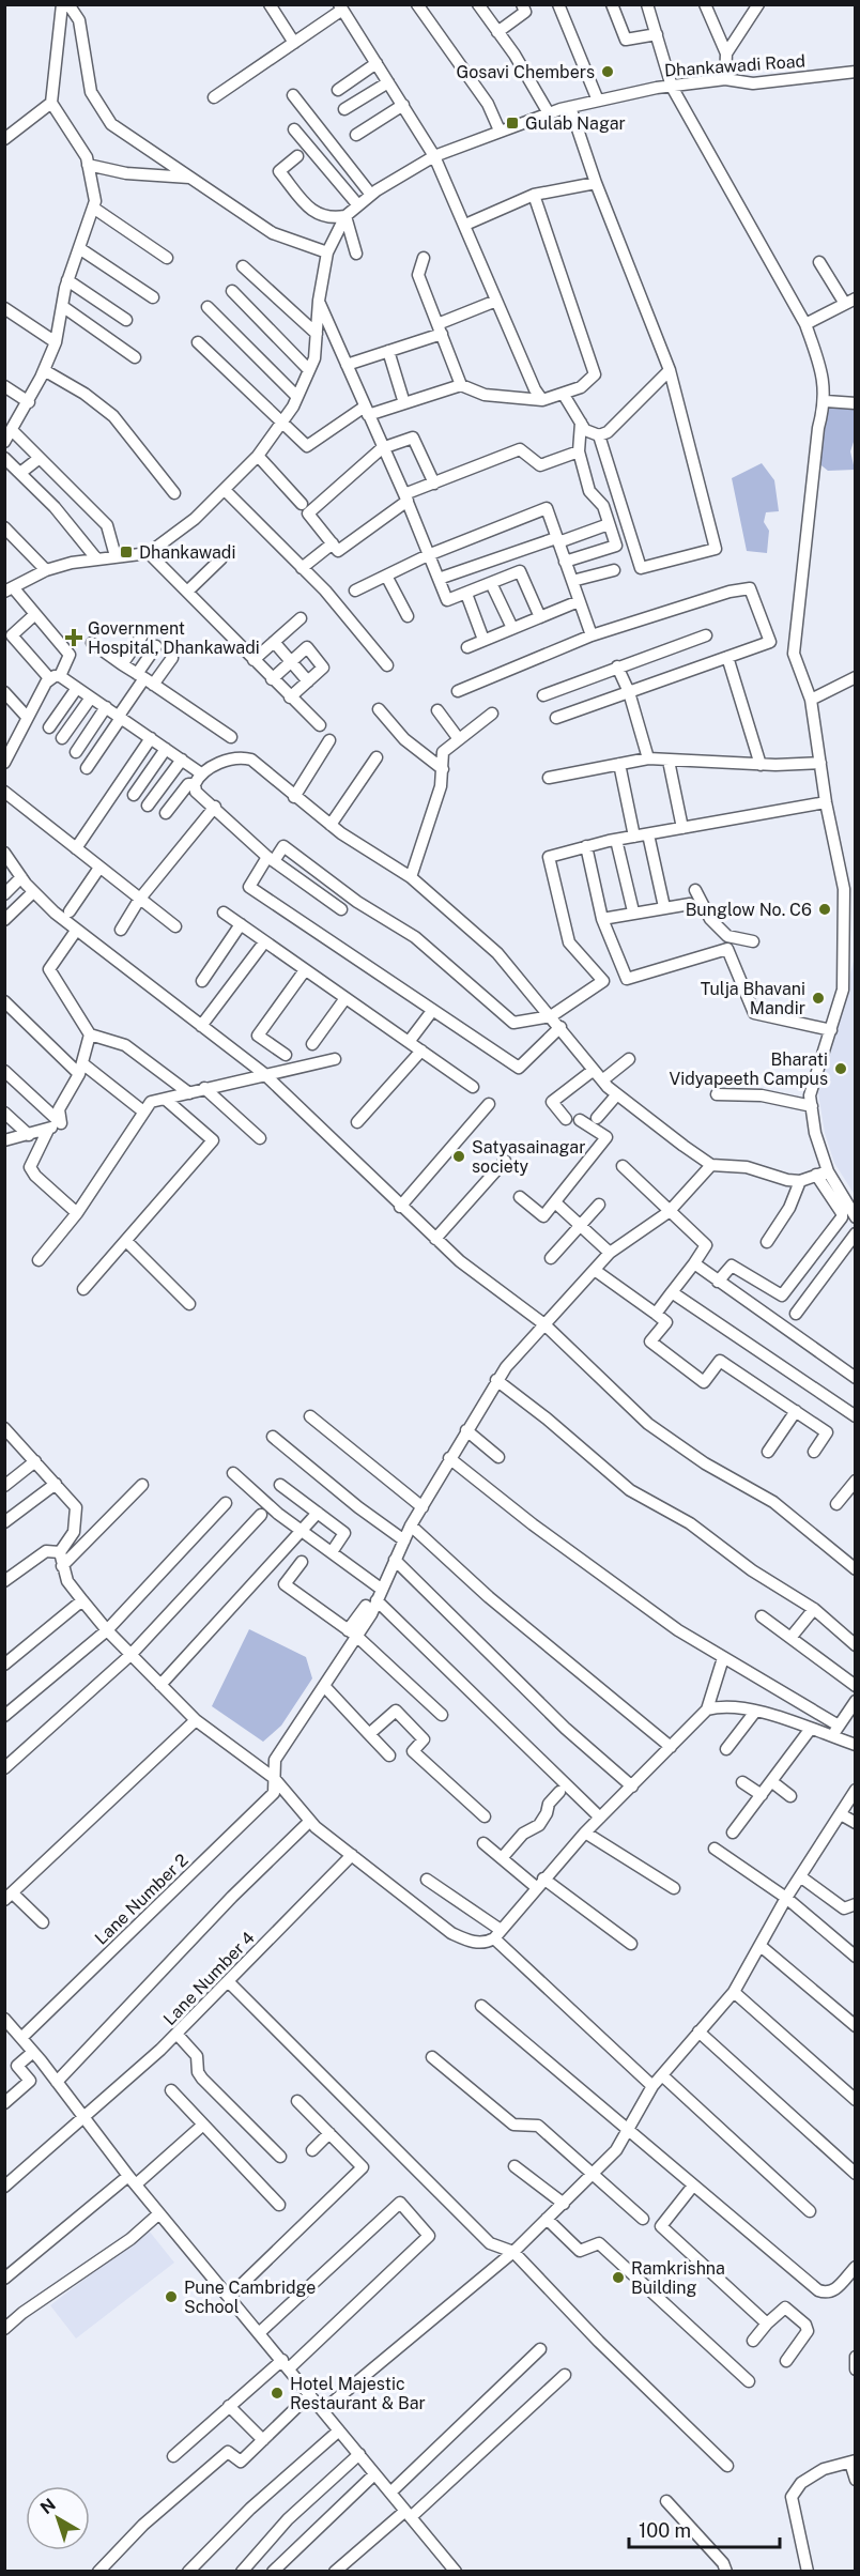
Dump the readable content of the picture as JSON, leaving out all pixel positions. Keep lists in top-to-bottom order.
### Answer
{
  "streets": {
    "street": ["Dhankawadi Road", "Lane Number 2", "Lane Number 4"]
  },
  "places": {
    "other": [
      "Gosavi Chembers",
      "Bunglow No. C6",
      "Tulja Bhavani Mandir",
      "Bharati Vidyapeeth Campus",
      "Satyasainagar society",
      "Ramkrishna Building",
      "Pune Cambridge School",
      "Hotel Majestic Restaurant & Bar"
    ],
    "transit": ["Gulab Nagar", "Dhankawadi"],
    "health": ["Government Hospital, Dhankawadi"]
  },
  "scale_bar": "100 m",
  "north": "top left"
}
